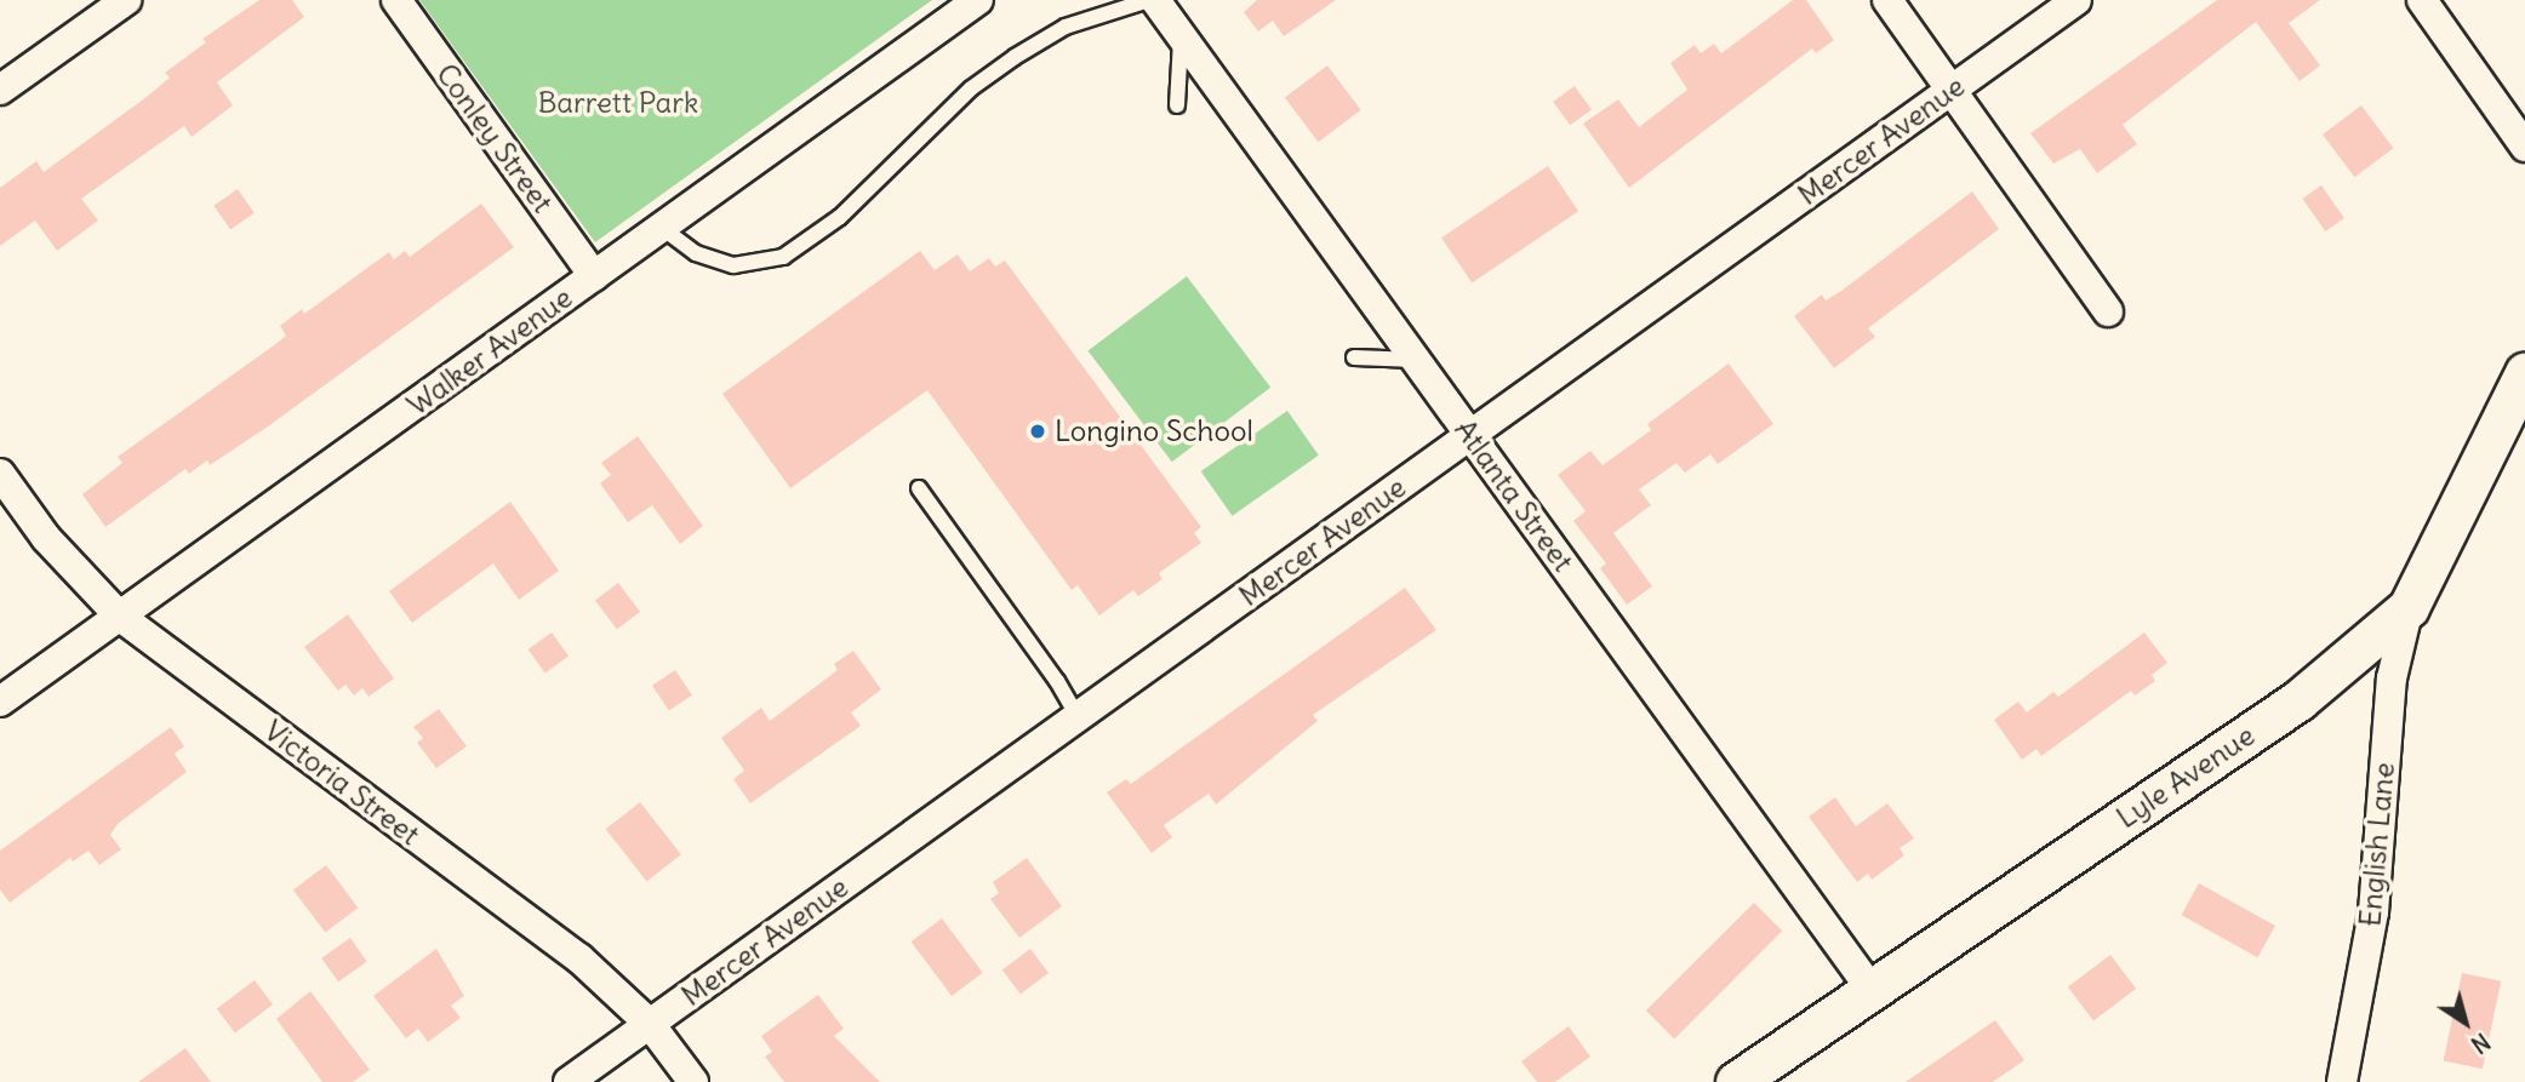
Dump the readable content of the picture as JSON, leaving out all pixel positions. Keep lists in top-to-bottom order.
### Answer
{
  "streets": {
    "street": [
      "Conley Street",
      "Mercer Avenue",
      "Walker Avenue",
      "Atlanta Street",
      "Lyle Avenue",
      "Victoria Street",
      "English Lane"
    ]
  },
  "crossings": [
    ["Conley Street", "Walker Avenue"],
    ["Mercer Avenue", "Atlanta Street"],
    ["Mercer Avenue", "Victoria Street"],
    ["Walker Avenue", "Victoria Street"],
    ["Atlanta Street", "Lyle Avenue"],
    ["Lyle Avenue", "English Lane"]
  ],
  "parks": ["Barrett Park"],
  "places": ["Longino School"],
  "north": "bottom right"
}
